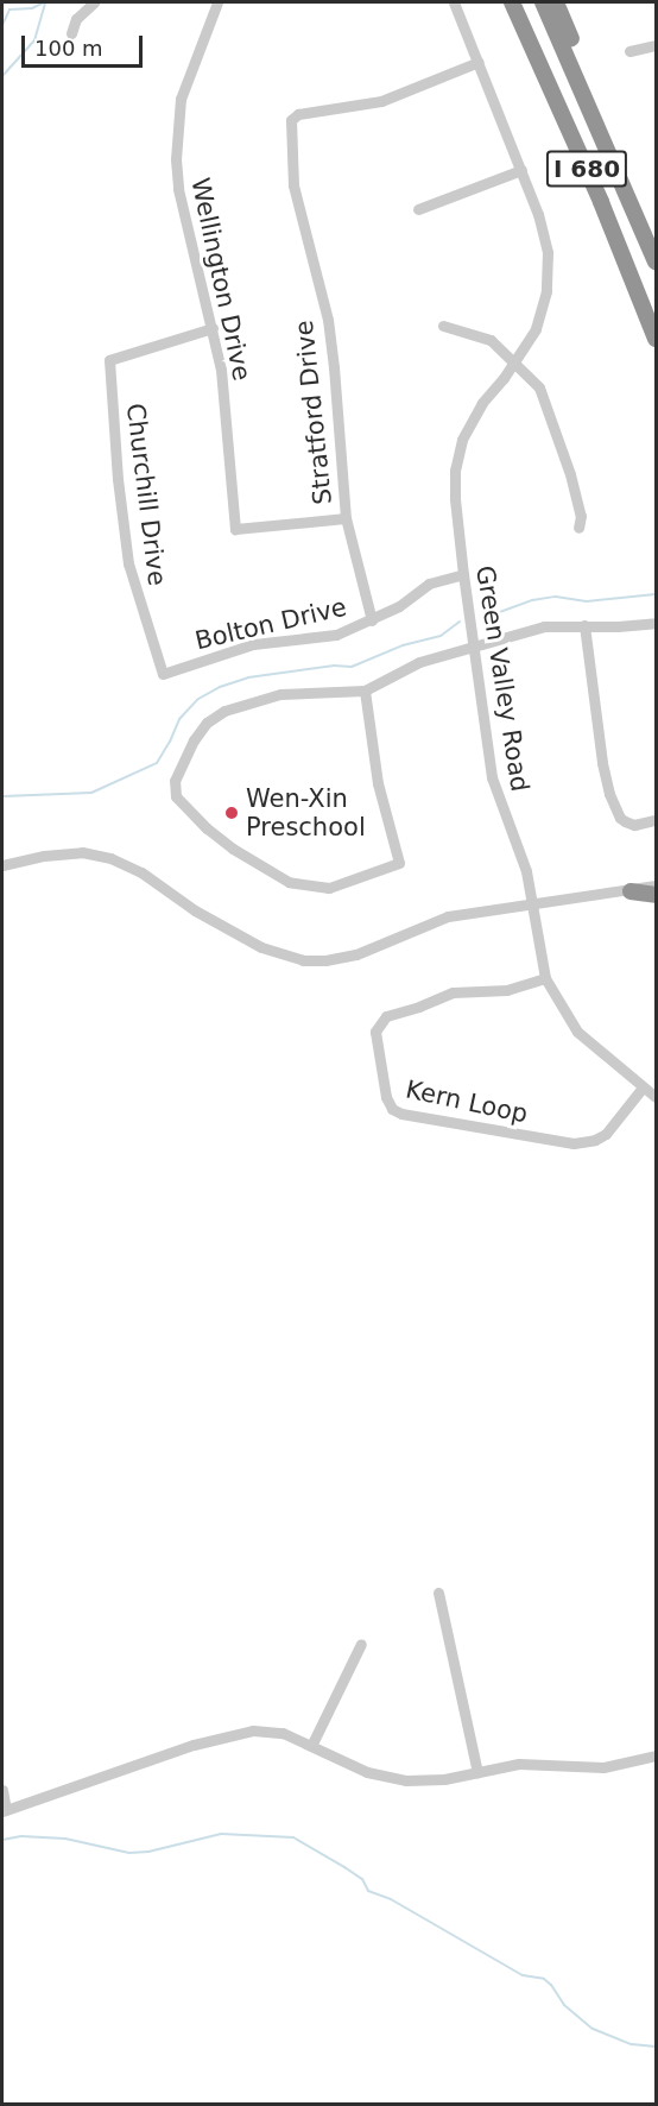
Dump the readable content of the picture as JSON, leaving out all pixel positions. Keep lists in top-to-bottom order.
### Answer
{
  "streets": {
    "highway": ["I 680"],
    "street": [
      "Wellington Drive",
      "Stratford Drive",
      "Churchill Drive",
      "Bolton Drive",
      "Green Valley Road",
      "Kern Loop"
    ]
  },
  "crossings": [
    ["Wellington Drive", "Stratford Drive"],
    ["Wellington Drive", "Churchill Drive"],
    ["Stratford Drive", "Bolton Drive"],
    ["Stratford Drive", "Green Valley Road"],
    ["Churchill Drive", "Bolton Drive"],
    ["Bolton Drive", "Green Valley Road"],
    ["Green Valley Road", "Kern Loop"]
  ],
  "places": ["Wen-Xin Preschool"],
  "scale_bar": "100 m"
}
